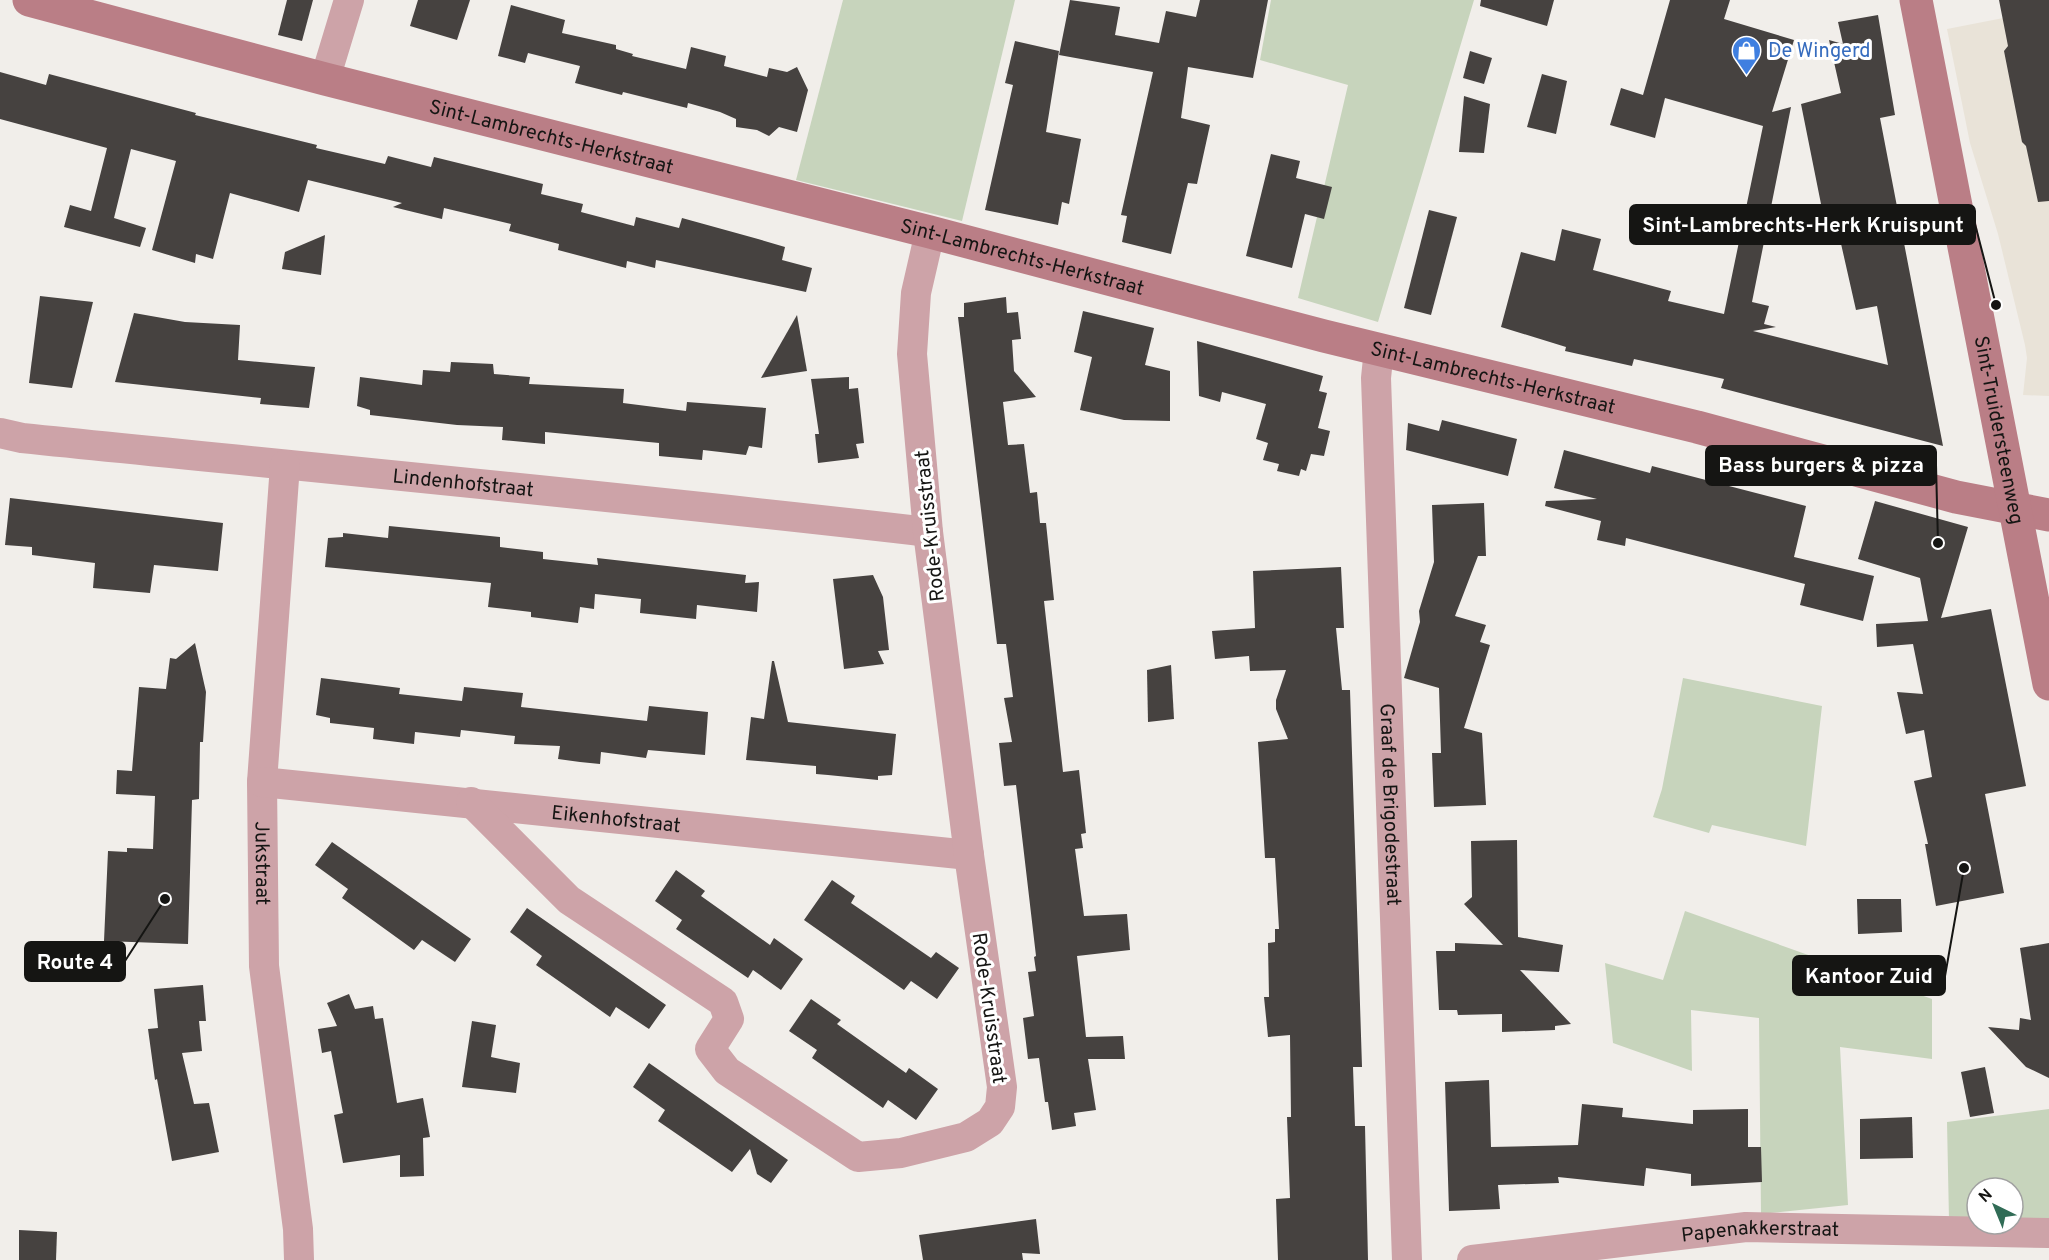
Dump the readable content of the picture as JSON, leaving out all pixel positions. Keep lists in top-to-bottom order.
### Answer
{
  "streets": {
    "street": [
      "Sint-Lambrechts-Herkstraat",
      "Sint-Truidersteenweg",
      "Lindenhofstraat",
      "Rode-Kruisstraat",
      "Graaf de Brigodestraat",
      "Eikenhofstraat",
      "Jukstraat",
      "Papenakkerstraat"
    ]
  },
  "crossings": [
    ["Sint-Lambrechts-Herkstraat", "Sint-Truidersteenweg"],
    ["Sint-Lambrechts-Herkstraat", "Rode-Kruisstraat"],
    ["Sint-Lambrechts-Herkstraat", "Graaf de Brigodestraat"],
    ["Lindenhofstraat", "Rode-Kruisstraat"],
    ["Lindenhofstraat", "Jukstraat"],
    ["Rode-Kruisstraat", "Eikenhofstraat"],
    ["Eikenhofstraat", "Jukstraat"]
  ],
  "places": {
    "shop": ["De Wingerd"],
    "other": [
      "Sint-Lambrechts-Herk Kruispunt",
      "Bass burgers & pizza",
      "Kantoor Zuid",
      "Route 4"
    ]
  },
  "north": "top left"
}
